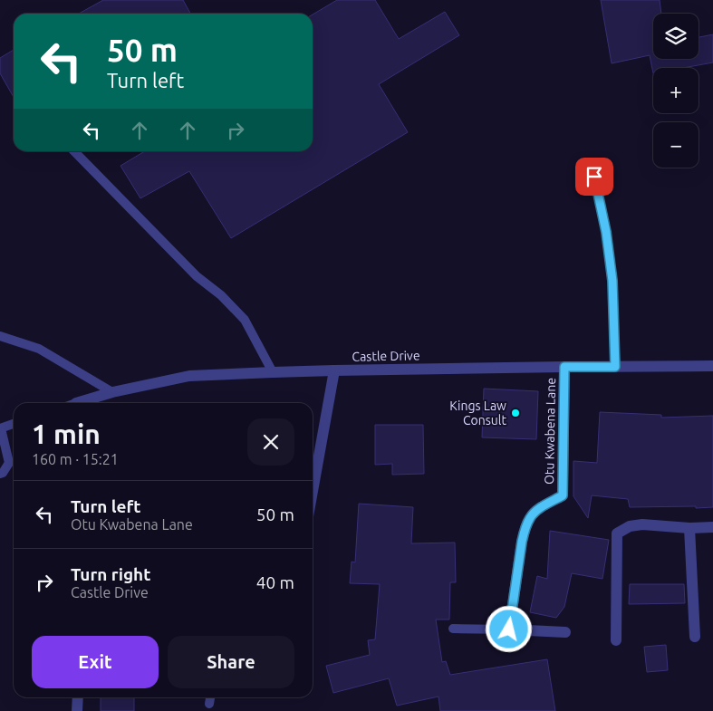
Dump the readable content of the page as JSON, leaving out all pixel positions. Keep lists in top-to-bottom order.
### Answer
{
  "streets": {
    "street": ["Castle Drive", "Otu Kwabena Lane"]
  },
  "crossings": [
    ["Castle Drive", "Otu Kwabena Lane"]
  ],
  "places": ["Kings Law Consult"],
  "page": {
    "map_buttons": ["+", "−"],
    "turn": ["50 m", "Turn left"],
    "heading": ["1 min", "160 m · 15:21"],
    "list": [
      {
        "name": "Turn left",
        "note": "Otu Kwabena Lane",
        "value": "50 m"
      },
      {
        "name": "Turn right",
        "note": "Castle Drive",
        "value": "40 m"
      }
    ],
    "buttons": ["Exit", "Share"]
  }
}
